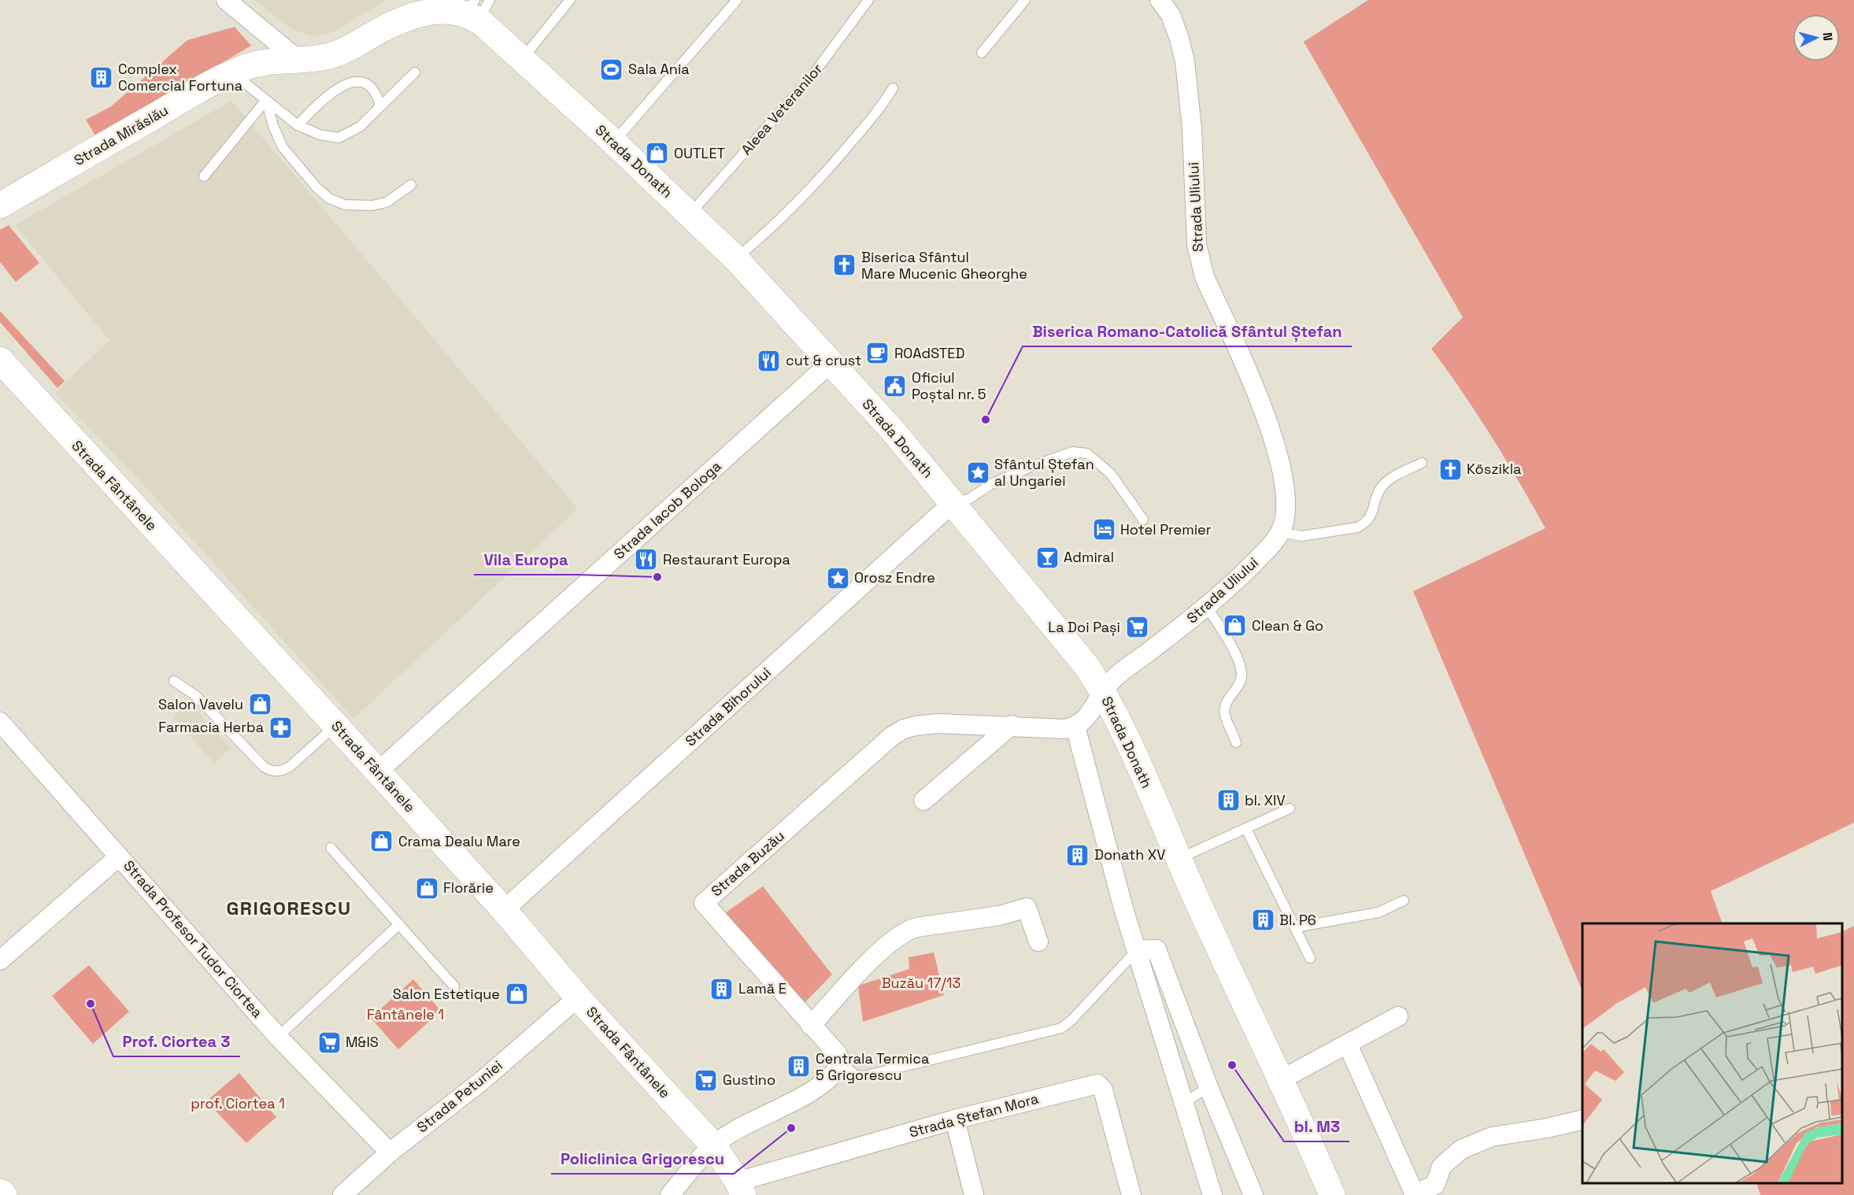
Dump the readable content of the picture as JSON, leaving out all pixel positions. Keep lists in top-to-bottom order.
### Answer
{
  "streets": {
    "main road": ["Strada Mirăslău", "Strada Donath", "Strada Fântânele"],
    "street": [
      "Strada Uliului",
      "Strada Iacob Bologa",
      "Strada Bihorului",
      "Strada Buzău",
      "Strada Profesor Tudor Ciortea",
      "Strada Petuniei",
      "Strada Ștefan Mora"
    ],
    "lane": ["Aleea Veteranilor"]
  },
  "crossings": [
    ["Aleea Veteranilor", "Strada Donath"],
    ["Strada Mirăslău", "Strada Donath"],
    ["Strada Donath", "Strada Uliului"],
    ["Strada Donath", "Strada Iacob Bologa"],
    ["Strada Donath", "Strada Bihorului"],
    ["Strada Fântânele", "Strada Iacob Bologa"],
    ["Strada Fântânele", "Strada Bihorului"],
    ["Strada Fântânele", "Strada Petuniei"],
    ["Strada Fântânele", "Strada Ștefan Mora"],
    ["Strada Profesor Tudor Ciortea", "Strada Petuniei"]
  ],
  "districts": ["GRIGORESCU"],
  "parks": ["Buzău 17/13", "Fântânele 1", "prof. Ciortea 1"],
  "places": {
    "sports": ["Sala Ania"],
    "building": [
      "Complex Comercial Fortuna",
      "bl. XIV",
      "Donath XV",
      "Bl. P6",
      "Lamă E",
      "Centrala Termica 5 Grigorescu"
    ],
    "shop": [
      "OUTLET",
      "Clean & Go",
      "Salon Vavelu",
      "Crama Dealu Mare",
      "Florărie",
      "Salon Estetique"
    ],
    "church": ["Biserica Sfântul Mare Mucenic Gheorghe", "Kőszikla"],
    "cafe": ["ROAdSTED"],
    "restaurant": ["cut & crust", "Restaurant Europa"],
    "public building": ["Oficiul Poștal nr. 5"],
    "other": [
      "Biserica Romano-Catolică Sfântul Ștefan",
      "Vila Europa",
      "Prof. Ciortea 3",
      "bl. M3",
      "Policlinica Grigorescu"
    ],
    "place": ["Sfântul Ștefan al Ungariei", "Orosz Endre"],
    "hotel": ["Hotel Premier"],
    "bar": ["Admiral"],
    "supermarket": ["La Doi Pași", "M&IS", "Gustino"],
    "pharmacy": ["Farmacia Herba"]
  },
  "north": "right"
}
